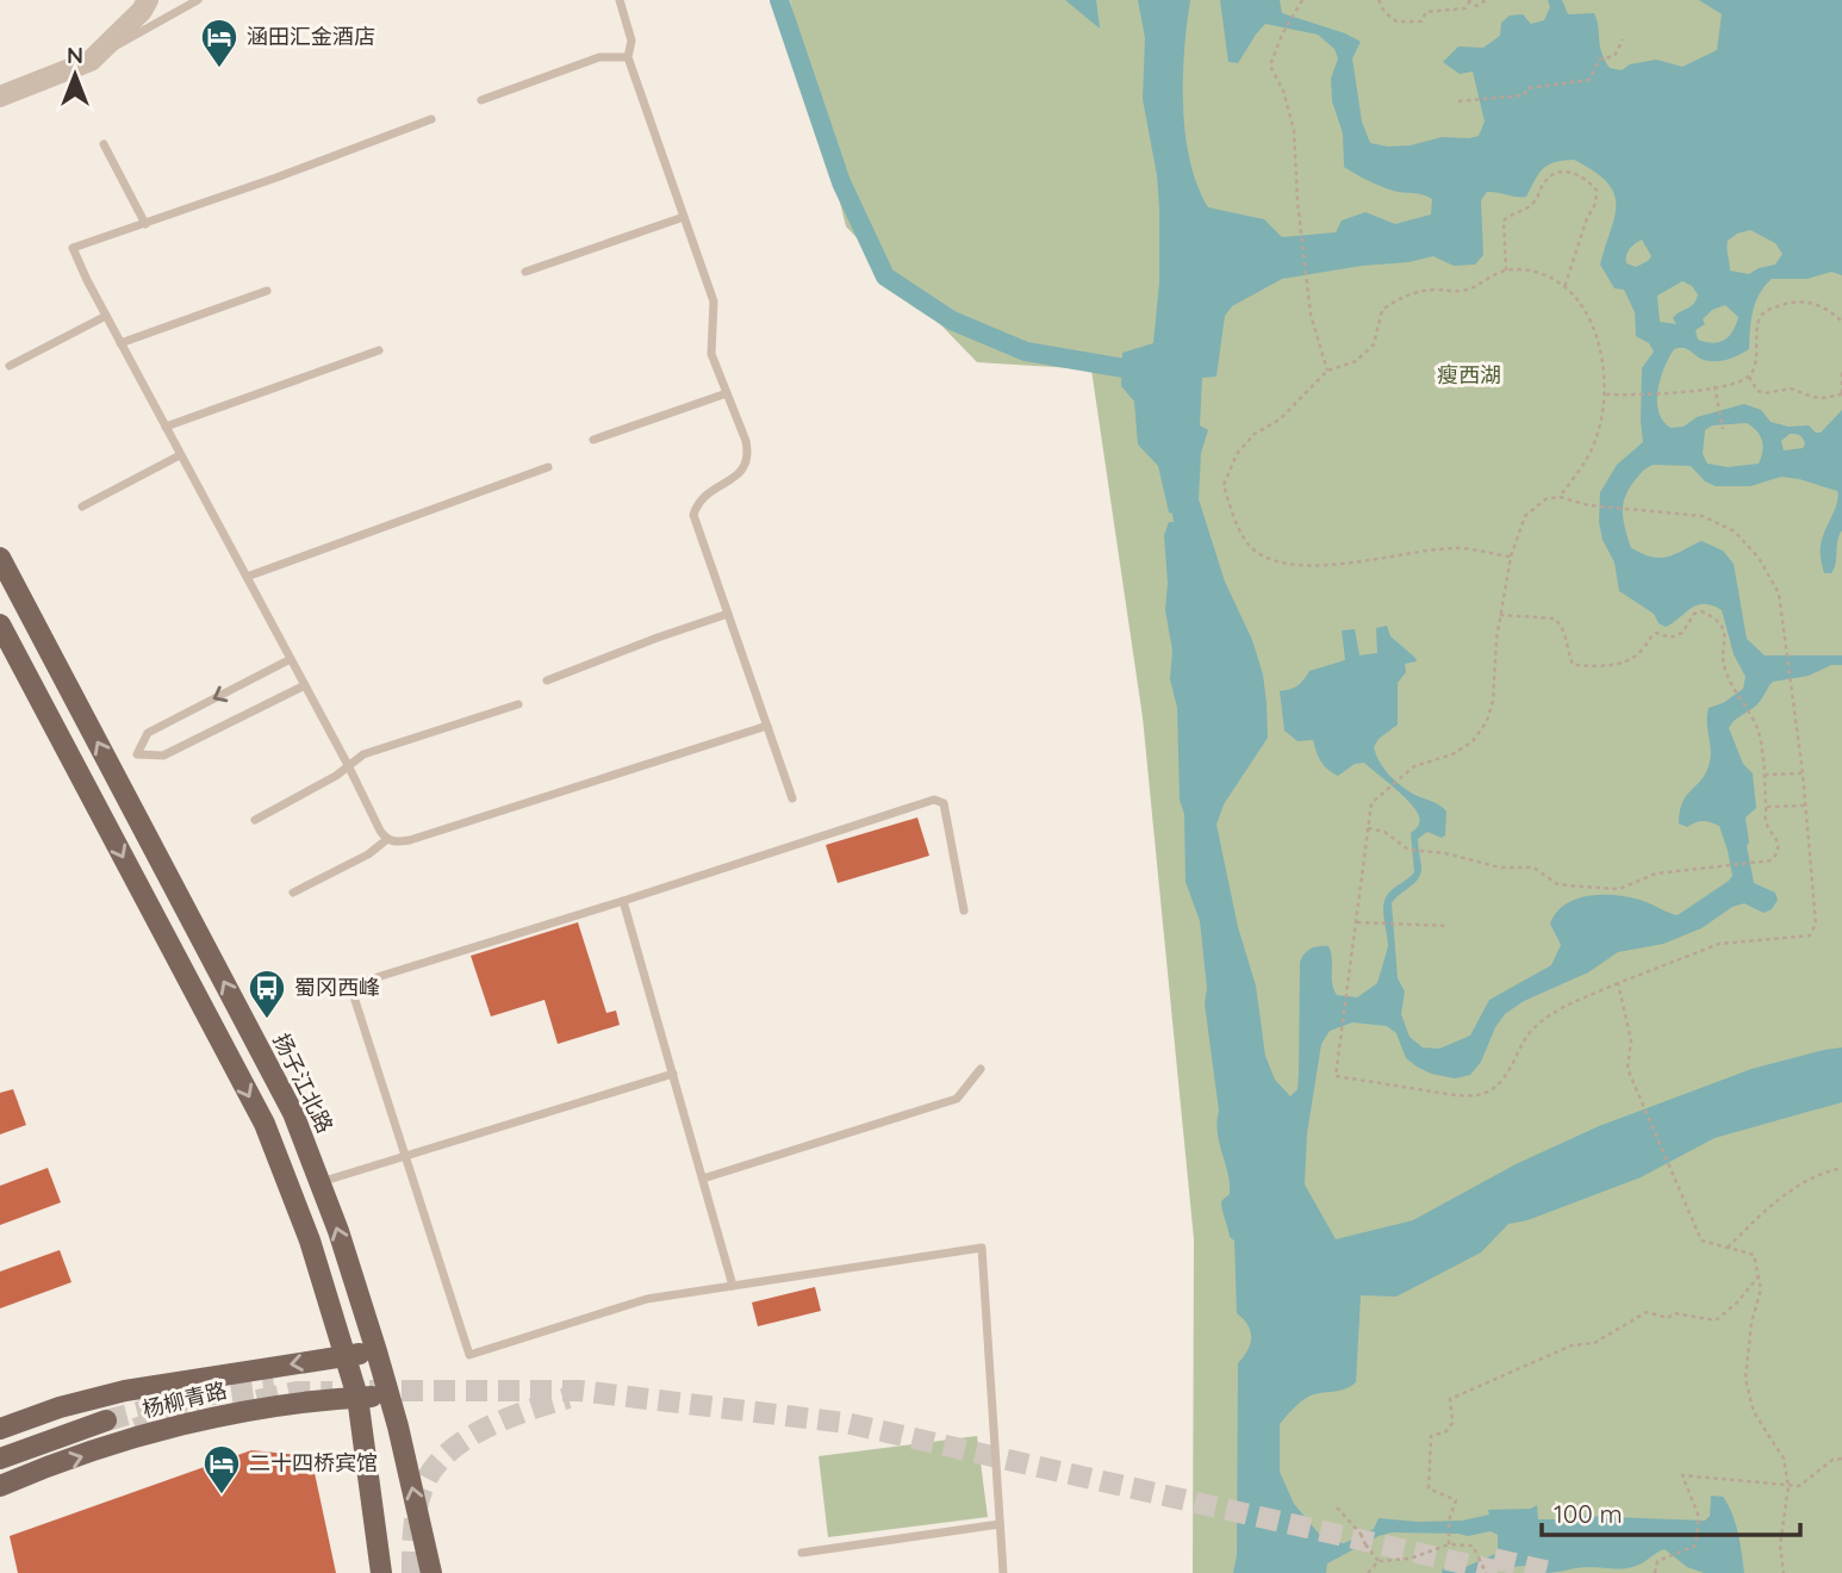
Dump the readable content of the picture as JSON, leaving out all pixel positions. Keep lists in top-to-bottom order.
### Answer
{
  "streets": {
    "main road": ["扬子江北路", "杨柳青路"]
  },
  "crossings": [
    ["扬子江北路", "杨柳青路"]
  ],
  "parks": ["瘦西湖"],
  "places": {
    "hotel": ["涵田汇金酒店", "二十四桥宾馆"],
    "bus stop": ["蜀冈西峰"]
  },
  "scale_bar": "100 m",
  "north": "top"
}
